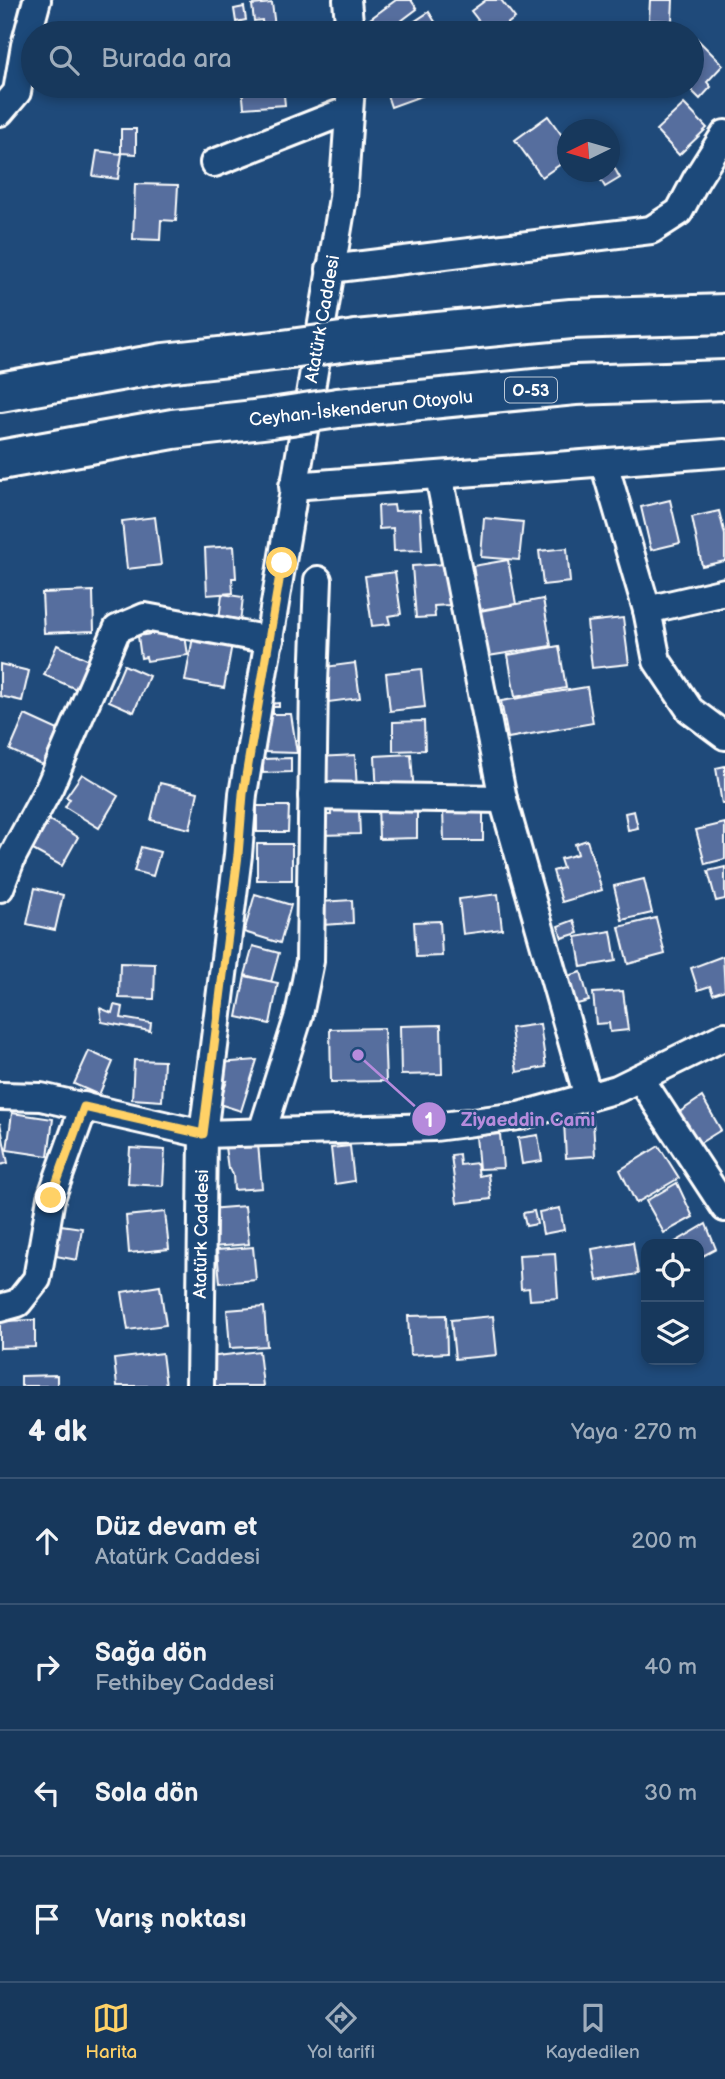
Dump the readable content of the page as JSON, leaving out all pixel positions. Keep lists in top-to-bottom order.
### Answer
{
  "streets": {
    "highway": ["O-53", "Ceyhan-İskenderun Otoyolu"],
    "street": ["Atatürk Caddesi"]
  },
  "places": ["Ziyaeddin Cami"],
  "north": "left",
  "page": {
    "search": "Burada ara",
    "heading": ["4 dk", "Yaya · 270 m"],
    "list": [
      ["Düz devam et", "Atatürk Caddesi", "200 m"],
      ["Sağa dön", "Fethibey Caddesi", "40 m"],
      ["Sola dön", "30 m"],
      "Varış noktası"
    ],
    "nav": ["Harita", "Yol tarifi", "Kaydedilen"]
  }
}
